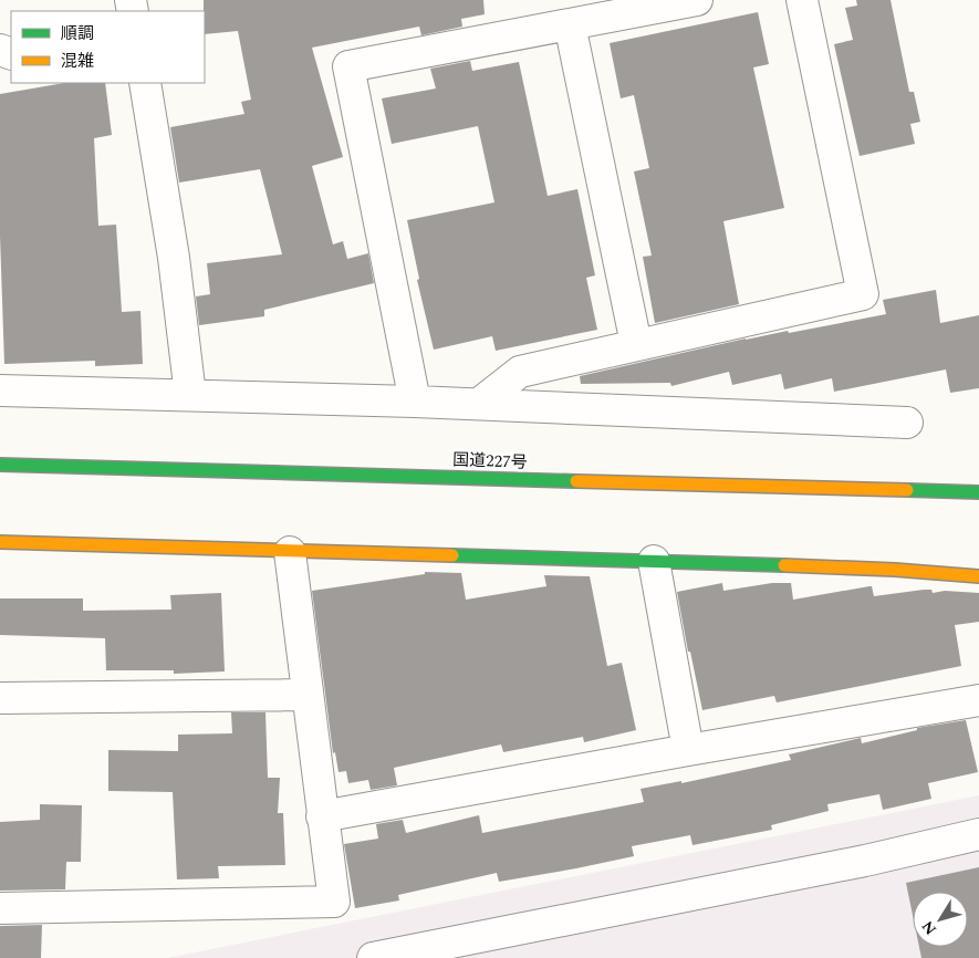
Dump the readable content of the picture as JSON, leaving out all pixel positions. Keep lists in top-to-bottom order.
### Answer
{
  "streets": {
    "main road": ["国道227号"]
  },
  "legend": ["順調", "混雑"],
  "north": "bottom left"
}
